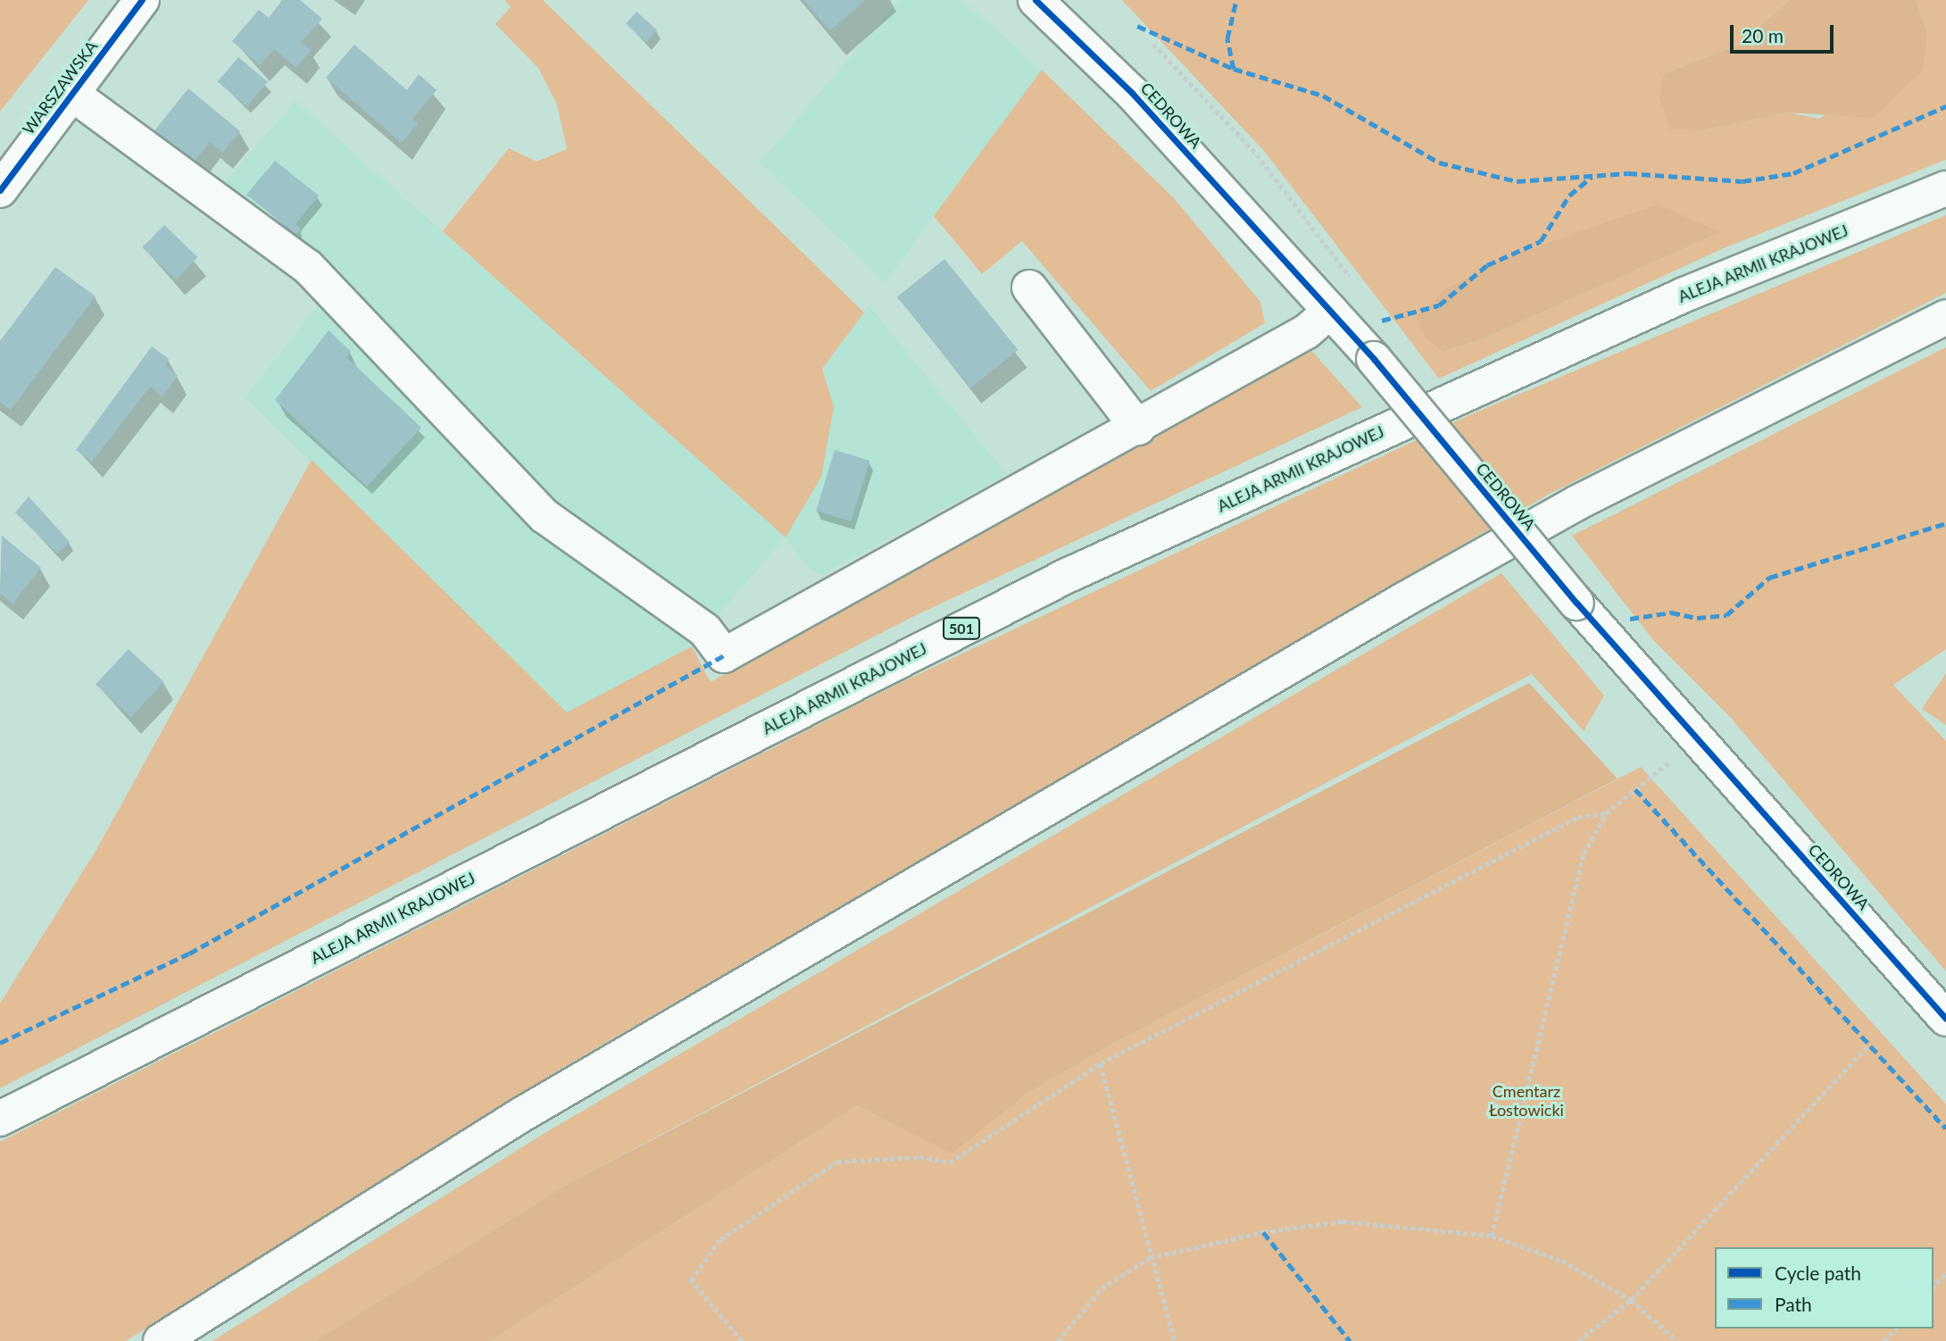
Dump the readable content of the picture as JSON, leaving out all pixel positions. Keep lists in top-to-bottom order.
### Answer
{
  "streets": {
    "main road": [
      "WARSZAWSKA",
      "CEDROWA",
      "ALEJA ARMII KRAJOWEJ",
      "501"
    ]
  },
  "parks": ["Cmentarz Łostowicki"],
  "legend": ["Cycle path", "Path"],
  "scale_bar": "20 m"
}
